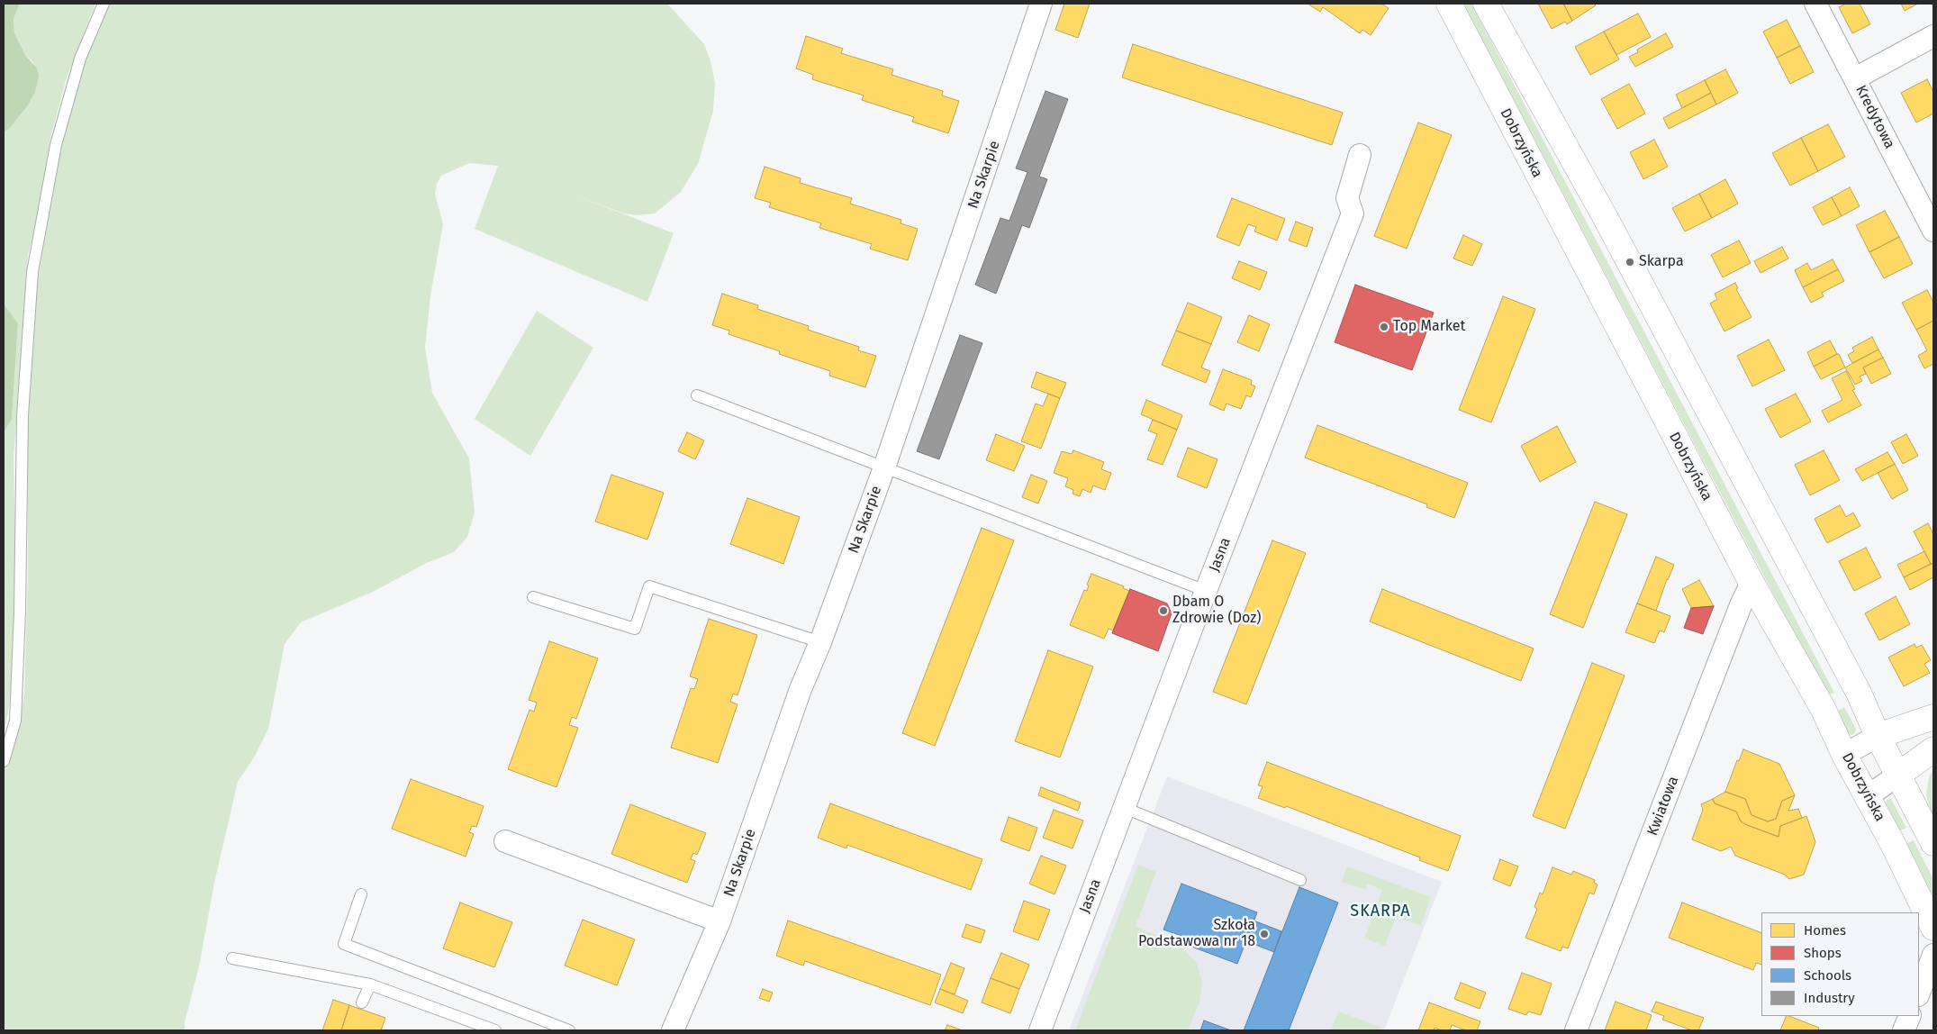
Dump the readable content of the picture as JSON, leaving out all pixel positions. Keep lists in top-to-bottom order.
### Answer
{
  "streets": {
    "main road": ["Dobrzyńska"],
    "street": [
      "Kredytowa",
      "Na Skarpie",
      "Jasna",
      "Kwiatowa"
    ]
  },
  "crossings": [
    ["Dobrzyńska", "Kwiatowa"]
  ],
  "districts": ["SKARPA"],
  "places": [
    "Skarpa",
    "Top Market",
    "Dbam O Zdrowie (Doz)",
    "Szkoła Podstawowa nr 18"
  ],
  "legend": [
    "Homes",
    "Shops",
    "Schools",
    "Industry"
  ]
}
